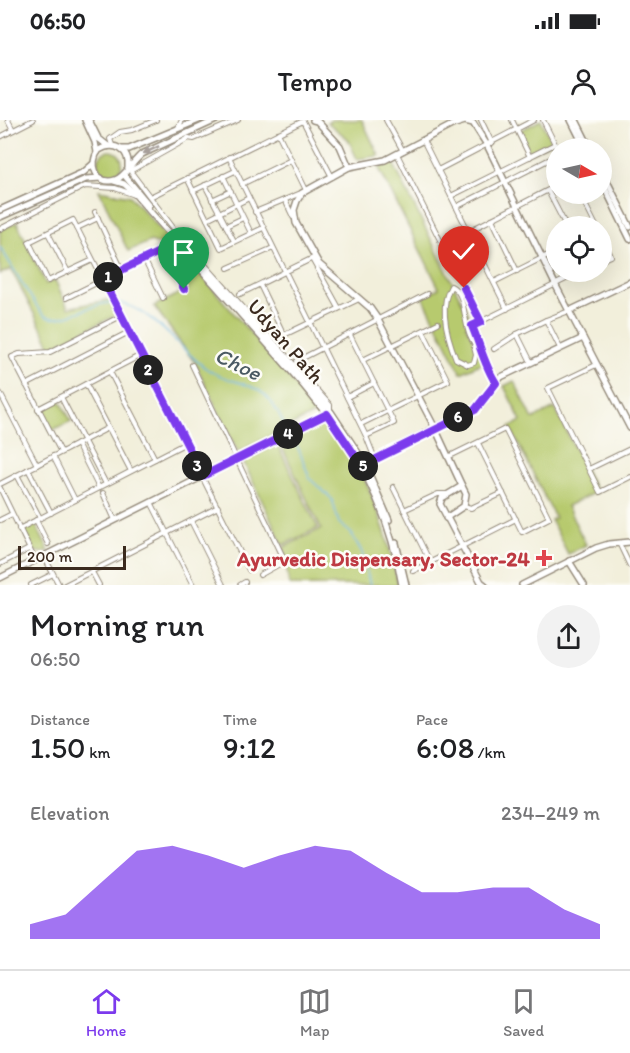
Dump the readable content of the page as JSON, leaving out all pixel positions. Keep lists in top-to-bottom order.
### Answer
{
  "streets": {
    "street": ["Udyan Path"]
  },
  "water": ["Choe"],
  "places": {
    "health": ["Ayurvedic Dispensary, Sector-24"]
  },
  "scale_bar": "200 m",
  "north": "right",
  "page": {
    "status": "06:50",
    "header": "Tempo",
    "pins": [
      "1",
      "2",
      "6",
      "4",
      "3",
      "5"
    ],
    "scale": "200 m",
    "heading": ["Morning run", "06:50"],
    "stats": [
      ["Distance", "1.50 km"],
      ["Time", "9:12"],
      ["Pace", "6:08 /km"]
    ],
    "chart": ["Elevation", "234–249 m"],
    "tabs": ["Home", "Map", "Saved"]
  }
}
